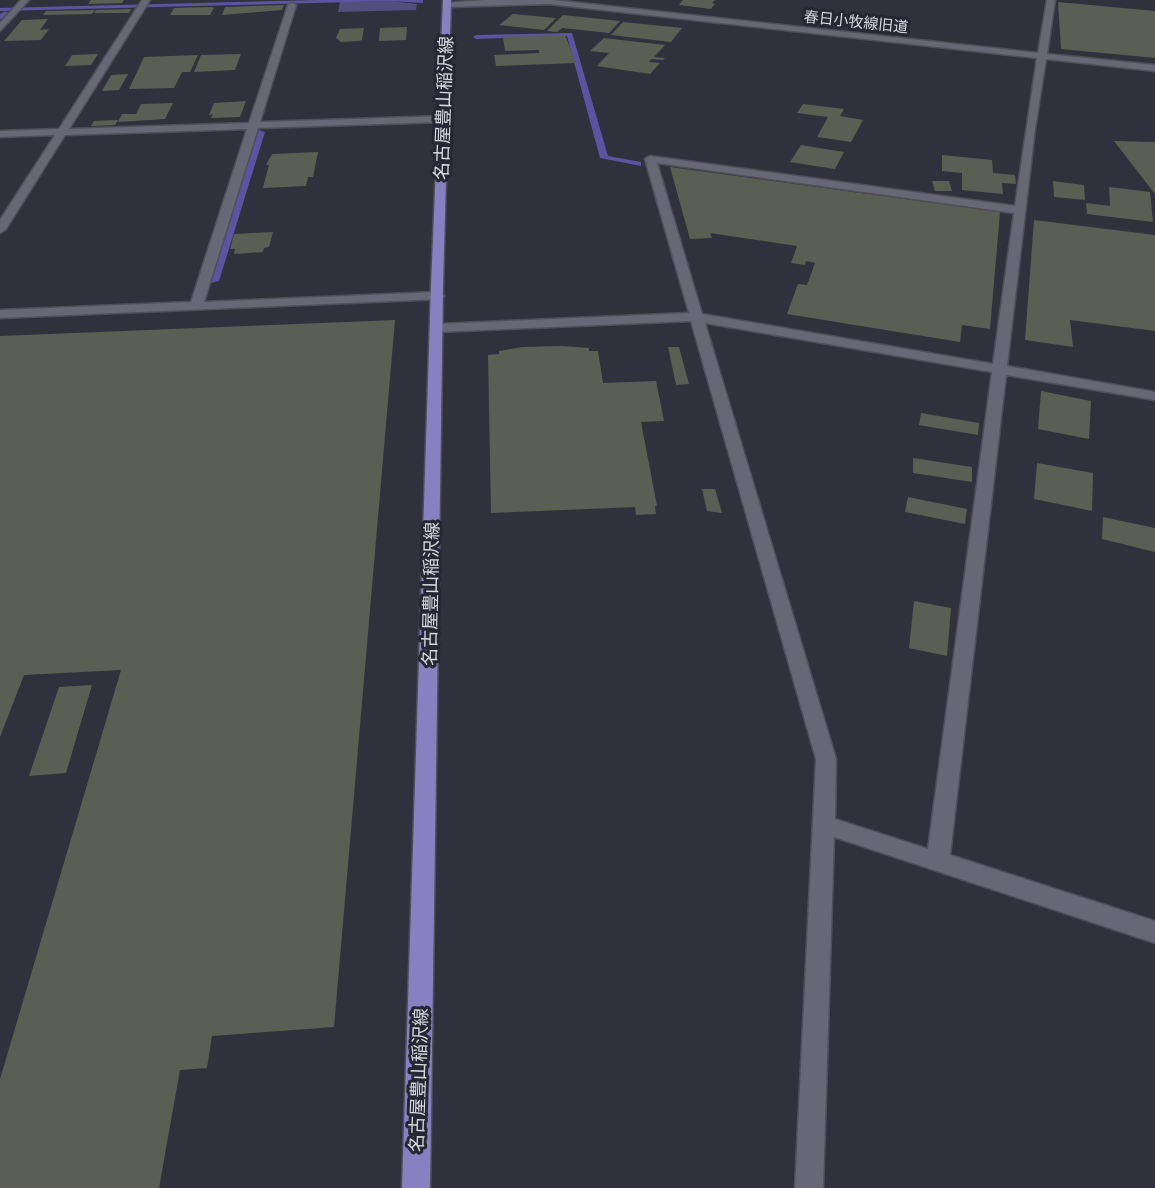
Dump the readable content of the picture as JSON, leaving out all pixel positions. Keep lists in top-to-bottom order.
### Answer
{
  "streets": {
    "main road": ["名古屋豊山稲沢線"],
    "street": ["春日小牧線旧道"]
  },
  "crossings": [
    ["春日小牧線旧道", "名古屋豊山稲沢線"]
  ]
}
